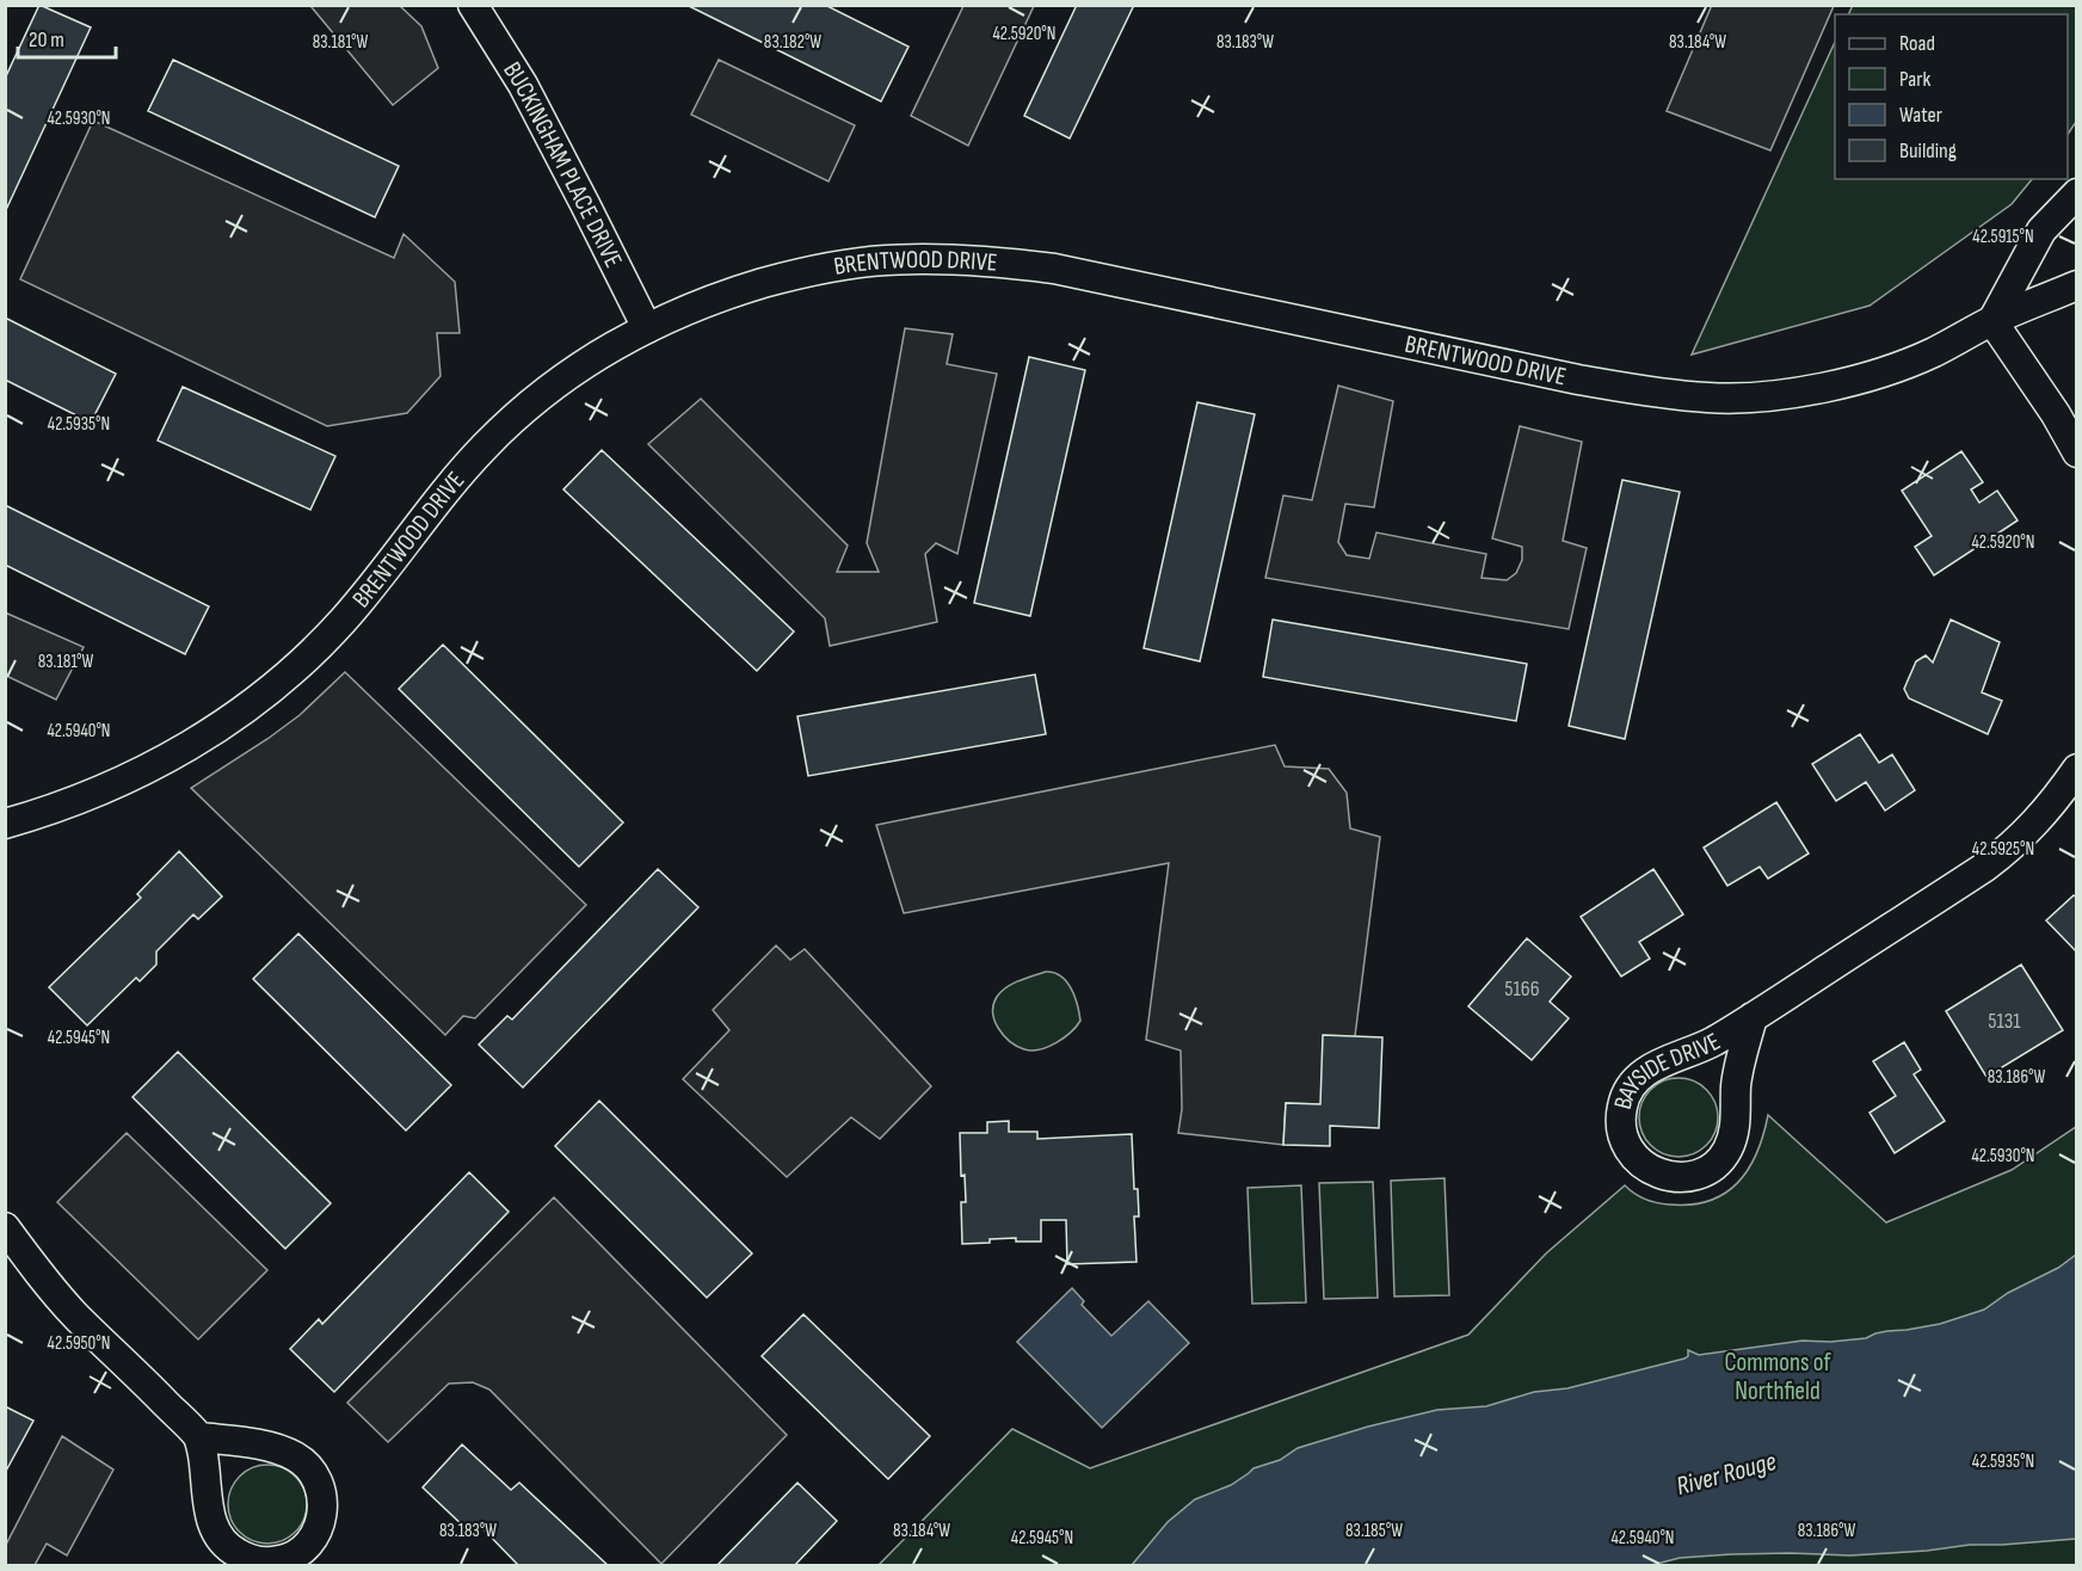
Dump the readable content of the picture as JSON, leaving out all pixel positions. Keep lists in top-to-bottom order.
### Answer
{
  "streets": {
    "street": ["BUCKINGHAM PLACE DRIVE", "BRENTWOOD DRIVE", "BAYSIDE DRIVE"]
  },
  "crossings": [
    ["BUCKINGHAM PLACE DRIVE", "BRENTWOOD DRIVE"]
  ],
  "water": ["River Rouge"],
  "parks": ["Commons of Northfield"],
  "house_numbers": ["5166", "5131"],
  "legend": [
    "Road",
    "Park",
    "Water",
    "Building"
  ],
  "scale_bar": "20 m",
  "coordinates": [
    "42.5920°N",
    "83.181°W",
    "83.182°W",
    "83.183°W",
    "83.184°W",
    "42.5930°N",
    "42.5915°N",
    "42.5935°N",
    "42.5940°N",
    "42.5925°N",
    "42.5945°N",
    "83.186°W",
    "42.5950°N",
    "83.185°W"
  ]
}
